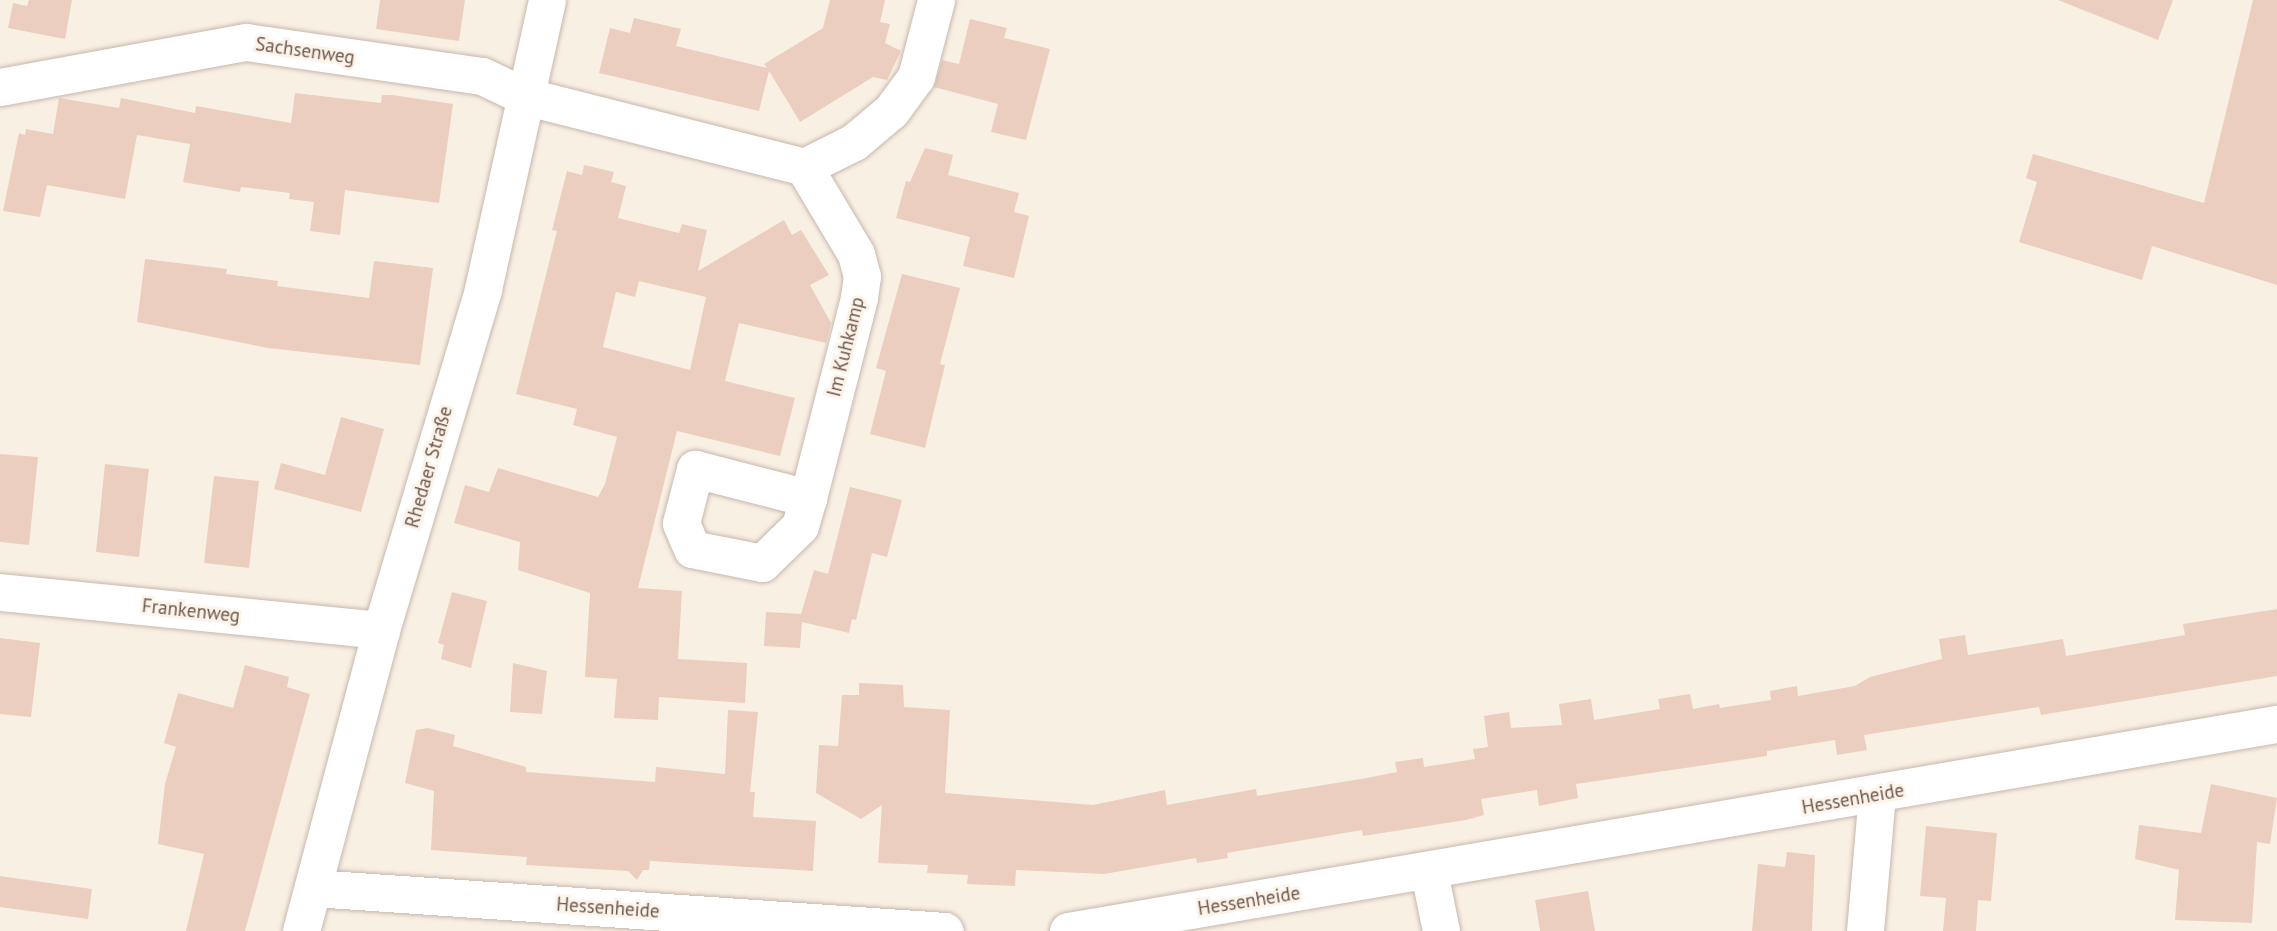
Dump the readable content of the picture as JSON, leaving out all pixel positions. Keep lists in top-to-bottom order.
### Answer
{
  "streets": {
    "street": [
      "Sachsenweg",
      "Im Kuhkamp",
      "Rhedaer Straße",
      "Frankenweg",
      "Hessenheide"
    ]
  },
  "crossings": [
    ["Sachsenweg", "Rhedaer Straße"],
    ["Rhedaer Straße", "Frankenweg"],
    ["Rhedaer Straße", "Hessenheide"]
  ]
}
